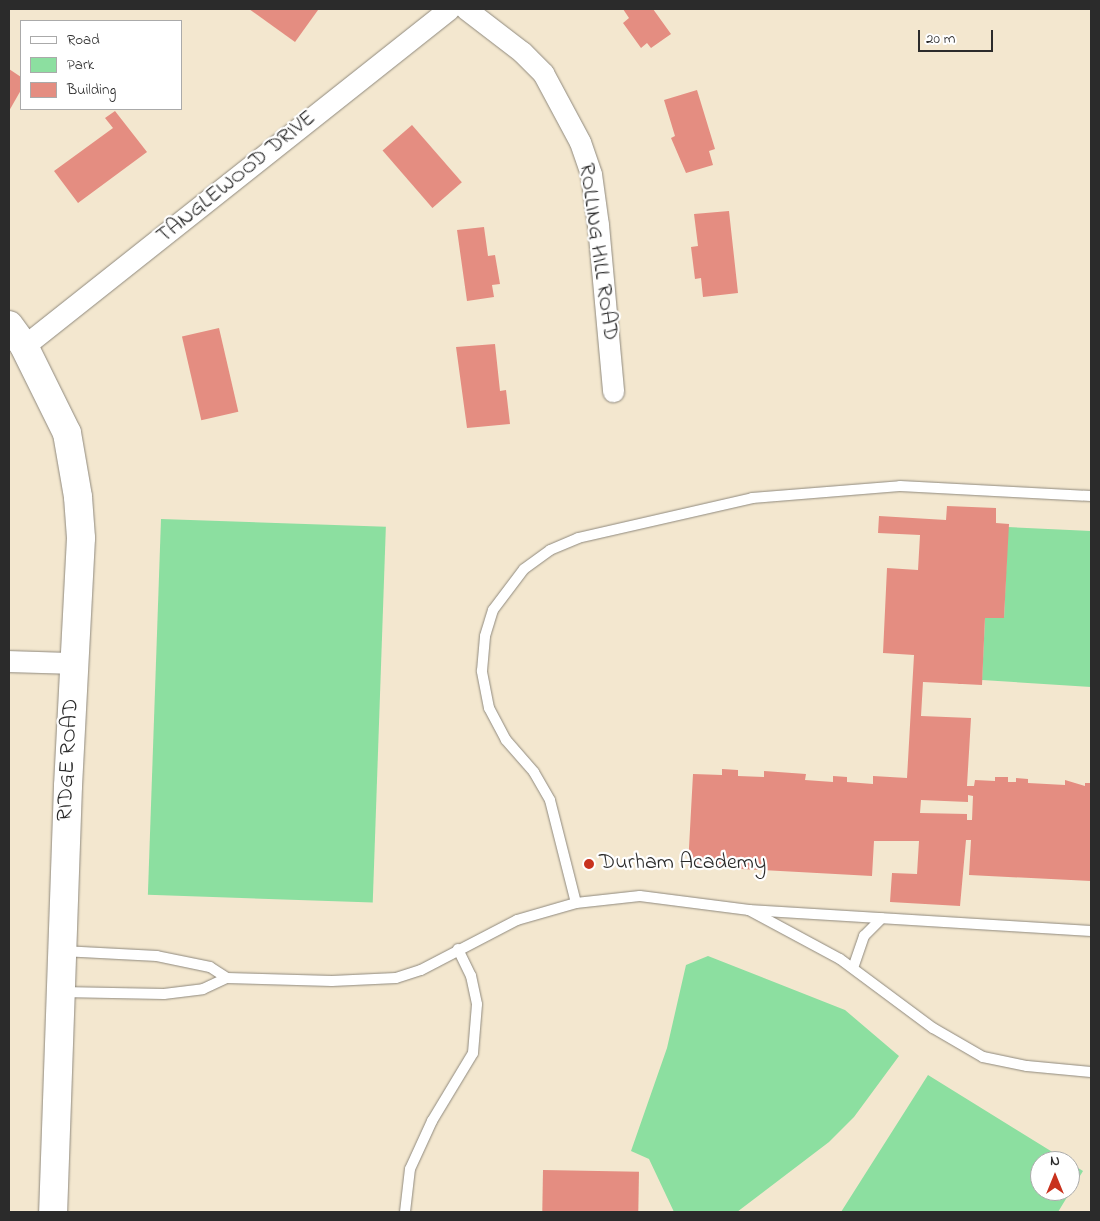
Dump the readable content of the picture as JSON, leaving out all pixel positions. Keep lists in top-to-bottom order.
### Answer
{
  "streets": {
    "street": ["TANGLEWOOD DRIVE", "ROLLING HILL ROAD", "RIDGE ROAD"]
  },
  "crossings": [
    ["TANGLEWOOD DRIVE", "RIDGE ROAD"]
  ],
  "places": ["Durham Academy"],
  "legend": ["Road", "Park", "Building"],
  "scale_bar": "20 m",
  "north": "top"
}
